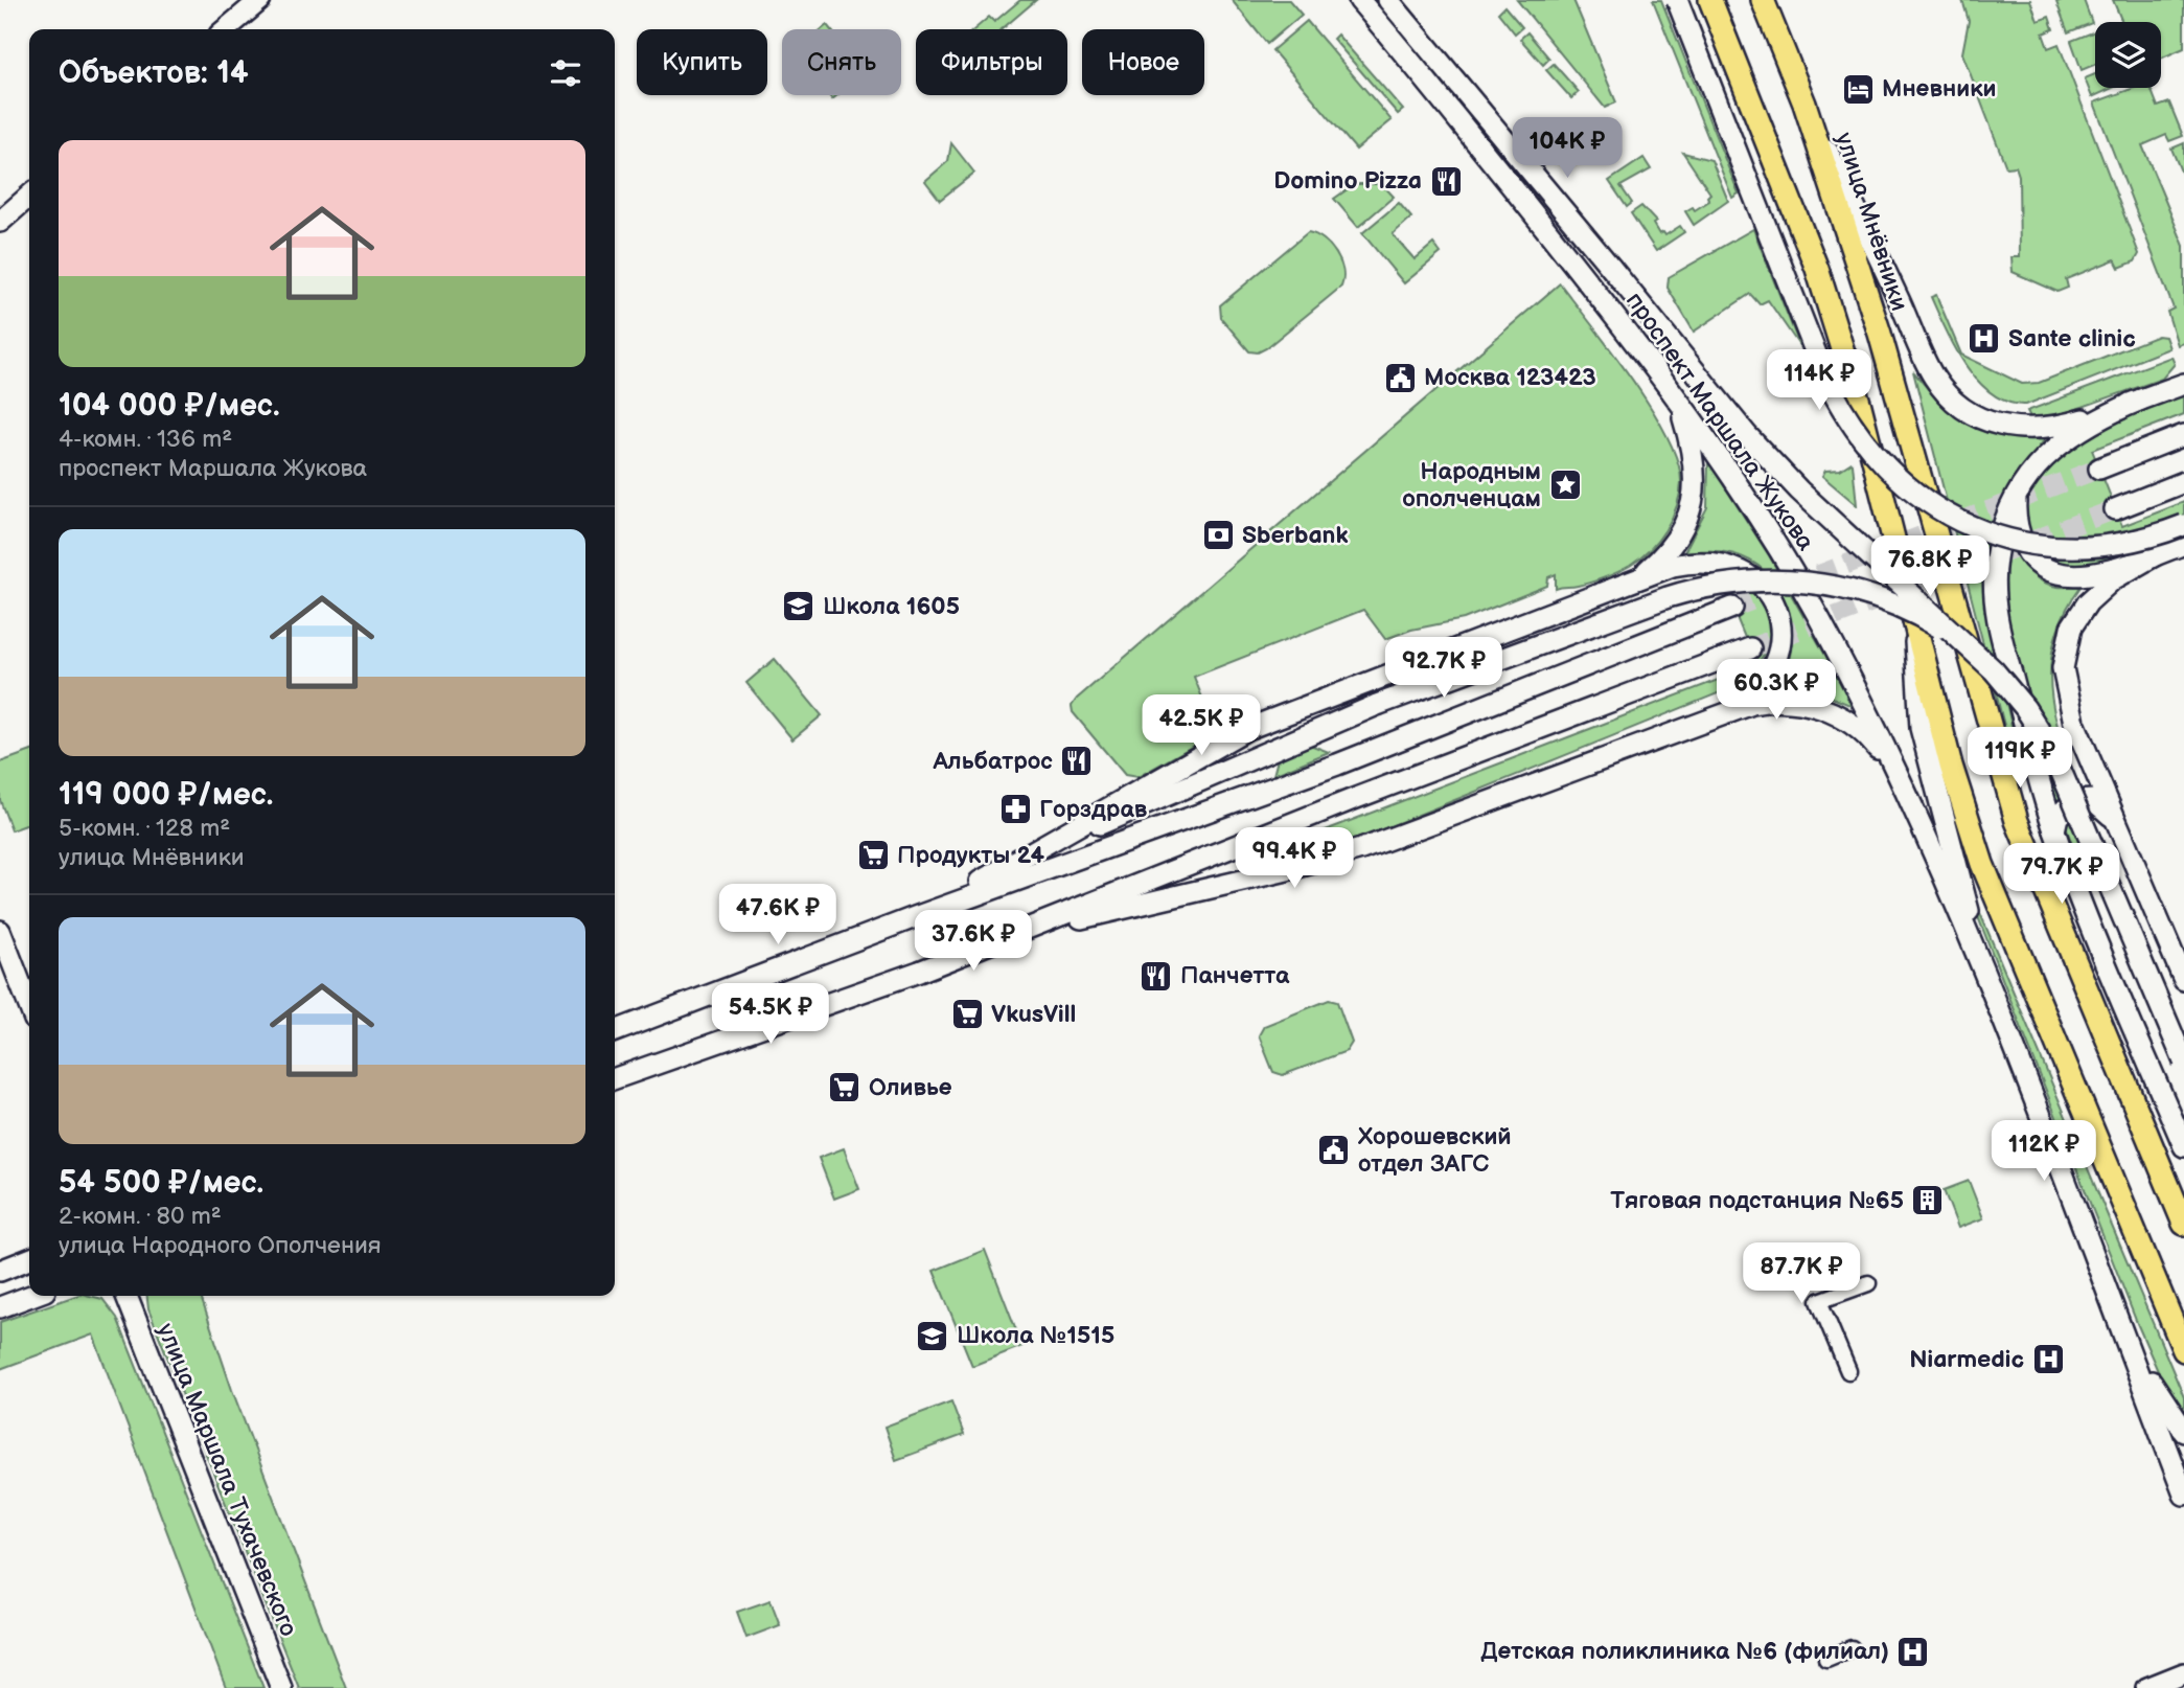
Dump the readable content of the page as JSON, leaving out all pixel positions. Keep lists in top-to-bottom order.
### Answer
{
  "streets": {
    "main road": ["улица Мнёвники", "проспект Маршала Жукова", "улица Маршала Тухачевского"]
  },
  "places": {
    "hotel": ["Мневники"],
    "restaurant": ["Domino Pizza", "Альбатрос", "Панчетта"],
    "hospital": ["Sante clinic", "Niarmedic", "Детская поликлиника №6 (филиал)"],
    "public building": ["Москва 123423", "Хорошевский отдел ЗАГС"],
    "place": ["Народным ополченцам"],
    "bank": ["Sberbank"],
    "school or university": ["Школа 1605", "Школа №1515"],
    "pharmacy": ["Горздрав"],
    "supermarket": ["Продукты 24", "VkusVill", "Оливье"],
    "building": ["Тяговая подстанция №65"]
  },
  "page": {
    "chip": [
      "Купить",
      "Снять",
      "Фильтры",
      "Новое"
    ],
    "heading": "Объектов: 14",
    "price": [
      "104K ₽",
      "114K ₽",
      "76.8K ₽",
      "92.7K ₽",
      "60.3K ₽",
      "42.5K ₽",
      "119K ₽",
      "99.4K ₽",
      "79.7K ₽",
      "47.6K ₽",
      "37.6K ₽",
      "54.5K ₽",
      "112K ₽",
      "87.7K ₽"
    ],
    "list": [
      {
        "name": "104 000 ₽/мес.",
        "note": "4-комн. · 136 m² · проспект Маршала Жукова"
      },
      {
        "name": "119 000 ₽/мес.",
        "note": "5-комн. · 128 m² · улица Мнёвники"
      },
      {
        "name": "54 500 ₽/мес.",
        "note": "2-комн. · 80 m² · улица Народного Ополчения"
      }
    ]
  }
}
